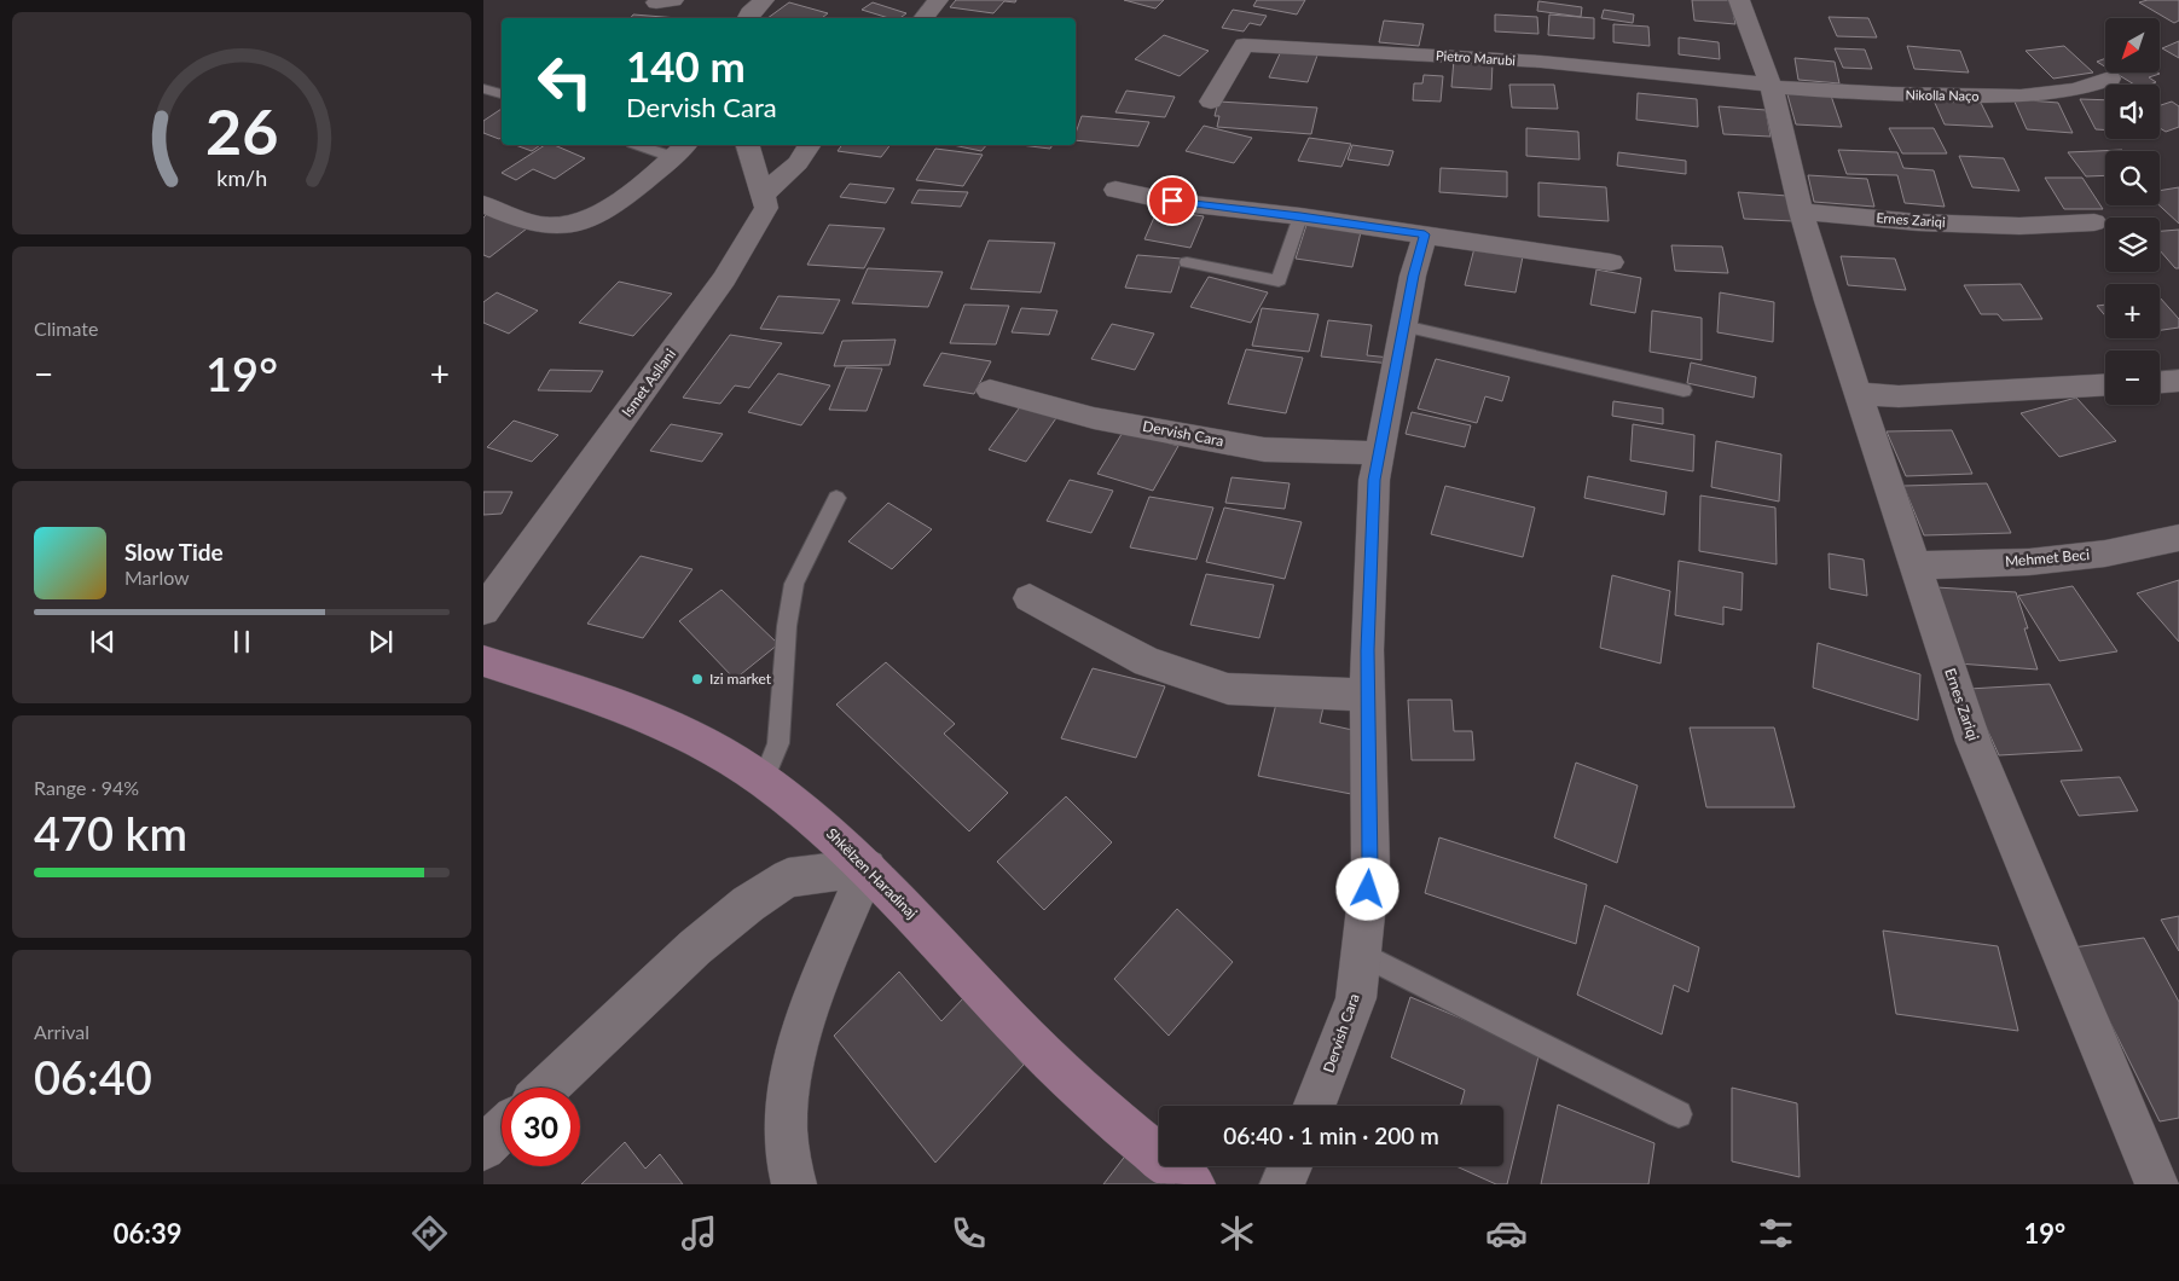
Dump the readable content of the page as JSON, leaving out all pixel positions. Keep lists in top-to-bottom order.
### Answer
{
  "streets": {
    "street": [
      "Pietro Marubi",
      "Nikolla Naço",
      "Ernes Zariqi",
      "Ismet Asllani",
      "Dervish Cara",
      "Mehmet Beci",
      "Shkëlzen Haradinaj"
    ]
  },
  "crossings": [
    ["Pietro Marubi", "Nikolla Naço"],
    ["Pietro Marubi", "Ernes Zariqi"],
    ["Nikolla Naço", "Ernes Zariqi"],
    ["Ernes Zariqi", "Mehmet Beci"]
  ],
  "places": ["Izi market"],
  "north": "bottom left",
  "page": {
    "map_buttons": ["+", "−"],
    "turn": ["140 m", "Dervish Cara"],
    "tile": [
      "Climate",
      ["Range · 94%", "470 km"],
      ["Arrival", "06:40"]
    ],
    "heat": ["−", "19°", "+"],
    "song": ["Slow Tide", "Marlow"],
    "limit": "30",
    "trip": "06:40 · 1 min · 200 m",
    "tabs": ["06:39", "19°"],
    "gauge": ["26", "km/h"]
  }
}
